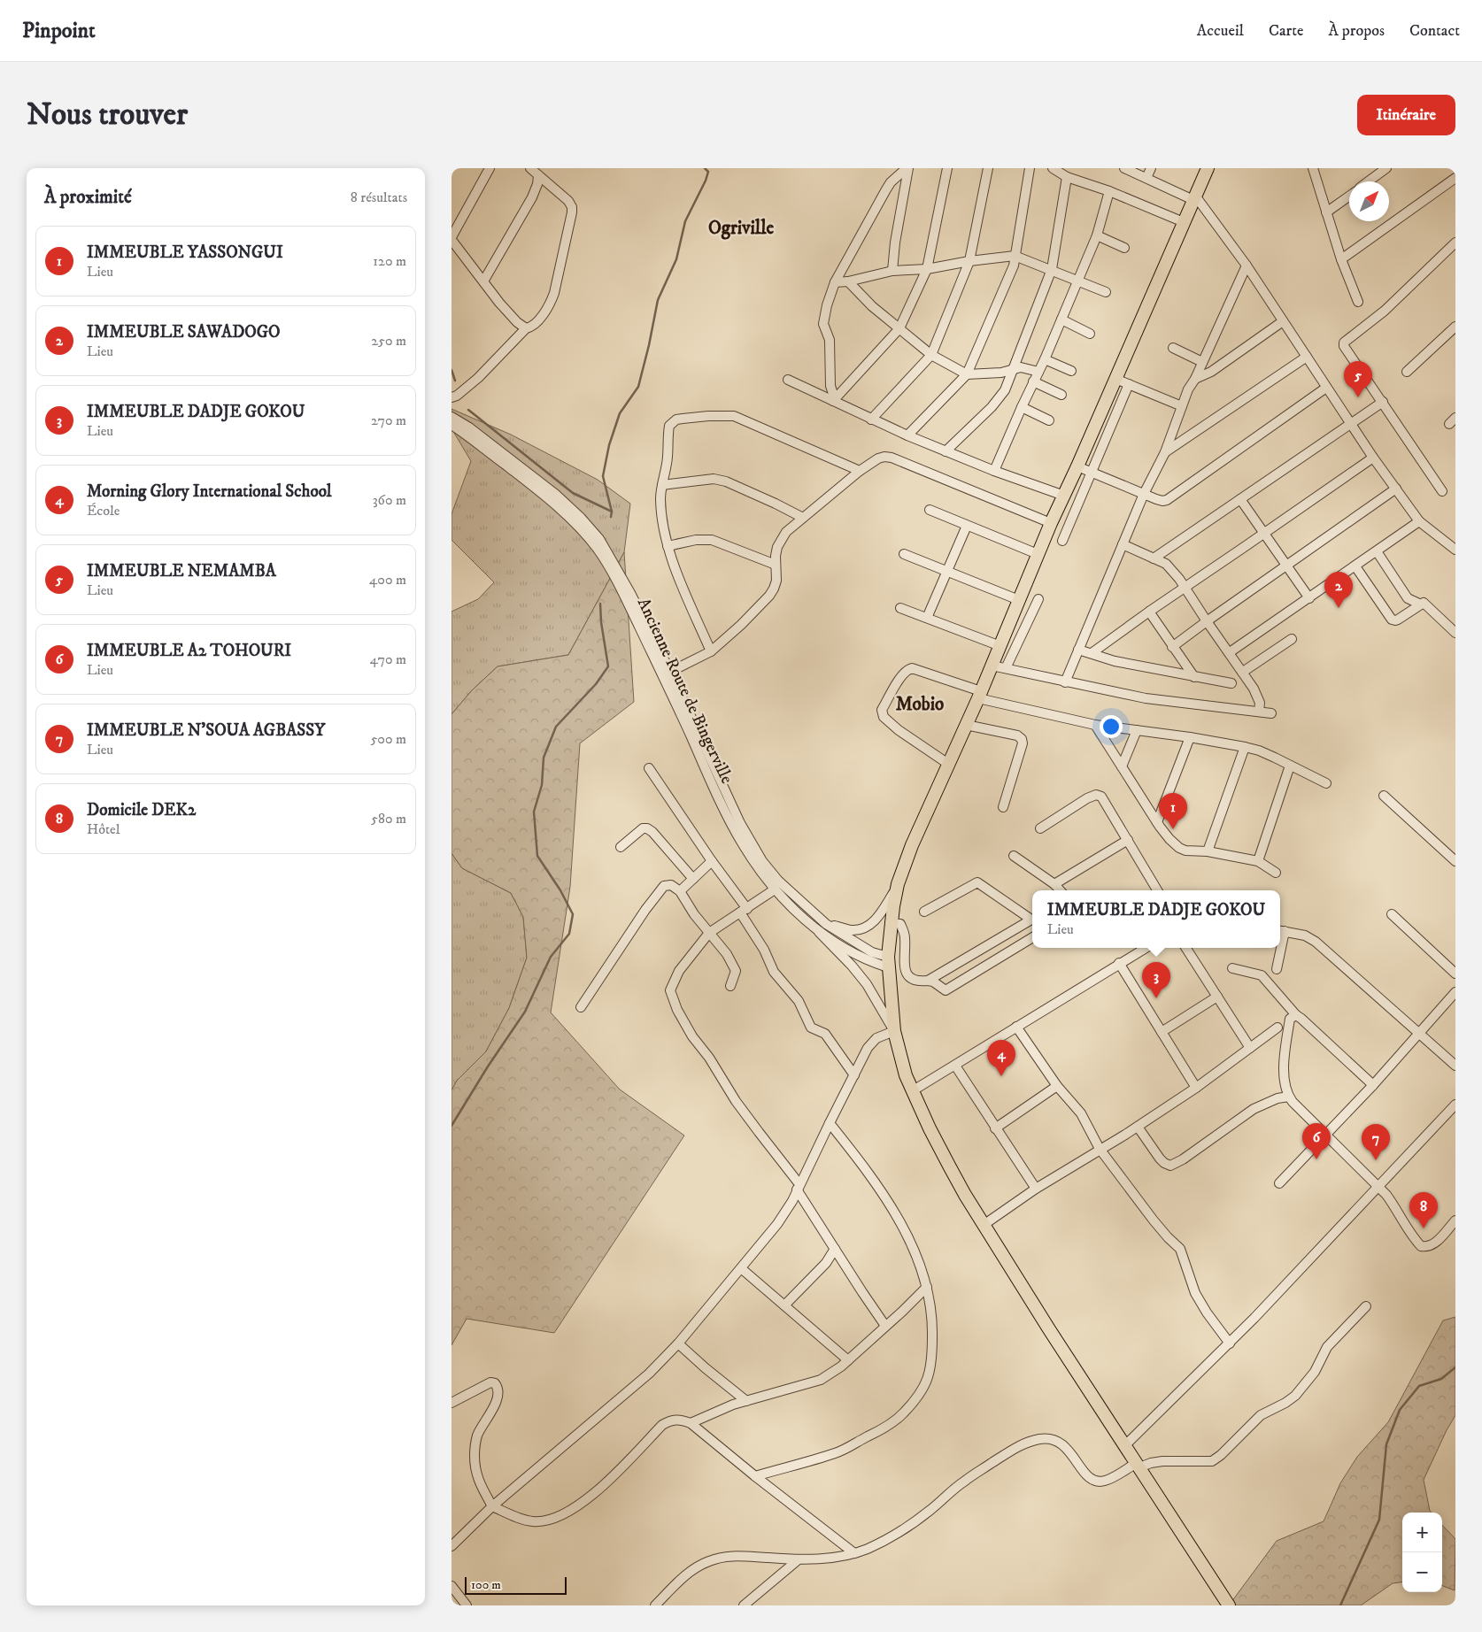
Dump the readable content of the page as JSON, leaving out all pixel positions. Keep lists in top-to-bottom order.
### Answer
{
  "streets": {
    "street": ["Ancienne Route de Bingerville"]
  },
  "districts": ["Ogriville", "Mobio"],
  "scale_bar": "100 m",
  "north": "top right",
  "page": {
    "header": "Pinpoint",
    "nav": [
      "Accueil",
      "Carte",
      "À propos",
      "Contact"
    ],
    "buttons": "Itinéraire",
    "title": "Nous trouver",
    "heading": ["À proximité", "8 résultats"],
    "list": [
      {
        "mark": "1",
        "name": "IMMEUBLE YASSONGUI",
        "note": "Lieu",
        "value": "120 m"
      },
      {
        "mark": "2",
        "name": "IMMEUBLE SAWADOGO",
        "note": "Lieu",
        "value": "250 m"
      },
      {
        "mark": "3",
        "name": "IMMEUBLE DADJE GOKOU",
        "note": "Lieu",
        "value": "270 m"
      },
      {
        "mark": "4",
        "name": "Morning Glory International School",
        "note": "École",
        "value": "360 m"
      },
      {
        "mark": "5",
        "name": "IMMEUBLE NEMAMBA",
        "note": "Lieu",
        "value": "400 m"
      },
      {
        "mark": "6",
        "name": "IMMEUBLE A2 TOHOURI",
        "note": "Lieu",
        "value": "470 m"
      },
      {
        "mark": "7",
        "name": "IMMEUBLE N'SOUA AGBASSY",
        "note": "Lieu",
        "value": "500 m"
      },
      {
        "mark": "8",
        "name": "Domicile DEK2",
        "note": "Hôtel",
        "value": "580 m"
      }
    ],
    "pins": [
      "5",
      "2",
      "1",
      "3",
      "4",
      "6",
      "7",
      "8"
    ],
    "popup": ["IMMEUBLE DADJE GOKOU", "Lieu"],
    "map_buttons": ["+", "−"],
    "scale": "100 m"
  }
}
